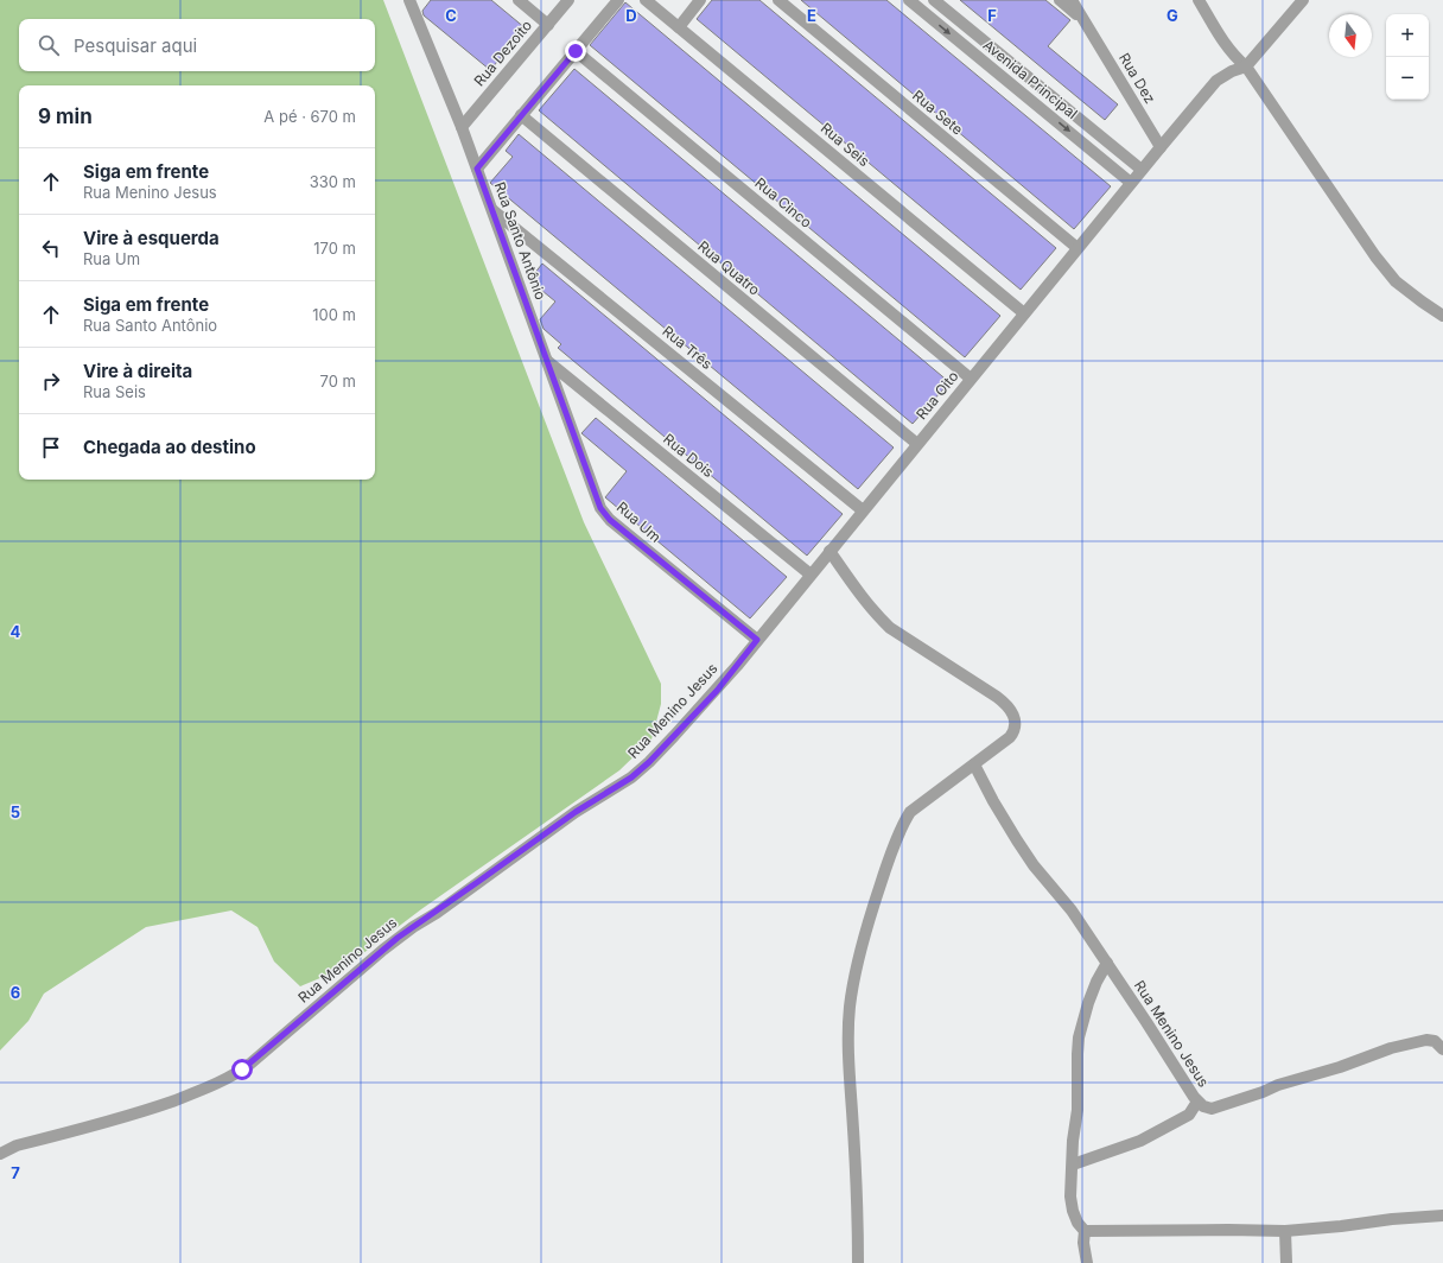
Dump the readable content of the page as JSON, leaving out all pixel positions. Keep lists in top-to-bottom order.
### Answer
{
  "streets": {
    "street": [
      "Rua Dezoito",
      "Rua Dez",
      "Avenida Principal",
      "Rua Sete",
      "Rua Seis",
      "Rua Cinco",
      "Rua Santo Antônio",
      "Rua Quatro",
      "Rua Três",
      "Rua Oito",
      "Rua Dois",
      "Rua Um",
      "Rua Menino Jesus"
    ]
  },
  "crossings": [
    ["Rua Dezoito", "Rua Santo Antônio"],
    ["Avenida Principal", "Rua Oito"],
    ["Rua Sete", "Rua Oito"],
    ["Rua Seis", "Rua Oito"],
    ["Rua Cinco", "Rua Oito"],
    ["Rua Santo Antônio", "Rua Três"],
    ["Rua Santo Antônio", "Rua Dois"],
    ["Rua Santo Antônio", "Rua Um"],
    ["Rua Quatro", "Rua Oito"],
    ["Rua Três", "Rua Oito"],
    ["Rua Oito", "Rua Dois"],
    ["Rua Oito", "Rua Um"],
    ["Rua Oito", "Rua Menino Jesus"],
    ["Rua Dois", "Rua Um"],
    ["Rua Um", "Rua Menino Jesus"]
  ],
  "north": "bottom",
  "page": {
    "map_buttons": ["+", "−"],
    "search": "Pesquisar aqui",
    "heading": ["9 min", "A pé · 670 m"],
    "list": [
      ["Siga em frente", "Rua Menino Jesus", "330 m"],
      ["Vire à esquerda", "Rua Um", "170 m"],
      ["Siga em frente", "Rua Santo Antônio", "100 m"],
      ["Vire à direita", "Rua Seis", "70 m"],
      "Chegada ao destino"
    ]
  },
  "grid": {
    "columns": [
      "C",
      "D",
      "E",
      "F",
      "G"
    ],
    "rows": [
      "4",
      "5",
      "6",
      "7"
    ]
  }
}
